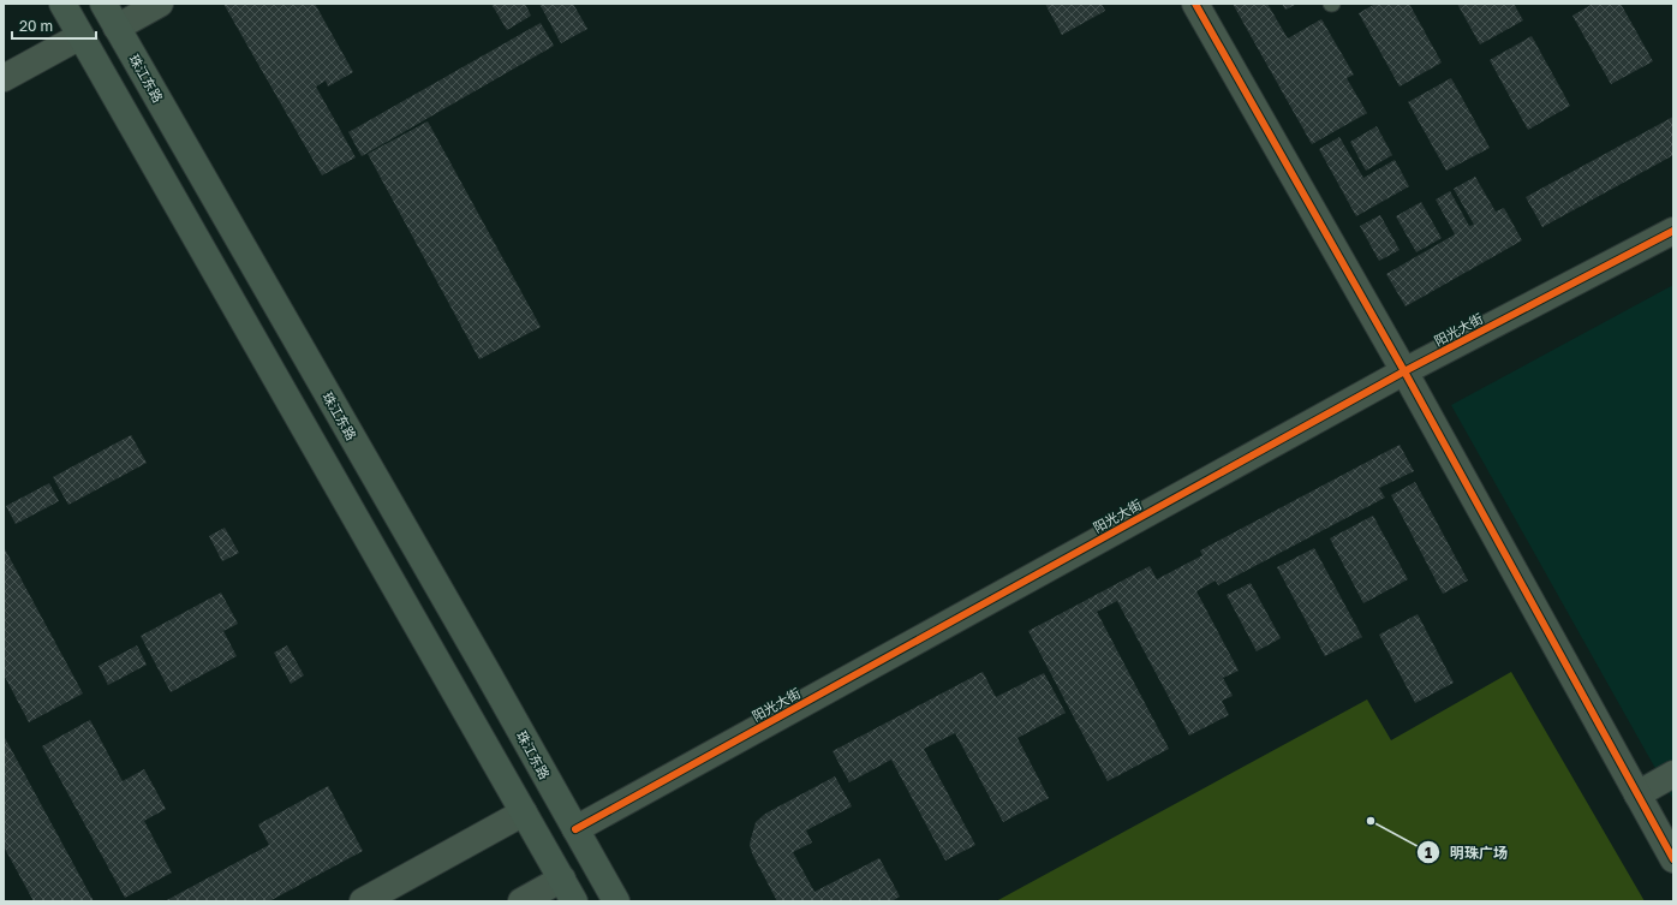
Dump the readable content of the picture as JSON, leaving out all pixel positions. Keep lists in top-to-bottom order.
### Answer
{
  "streets": {
    "main road": ["珠江东路"],
    "street": ["阳光大街"]
  },
  "crossings": [
    ["珠江东路", "阳光大街"]
  ],
  "places": ["明珠广场"],
  "scale_bar": "20 m"
}
